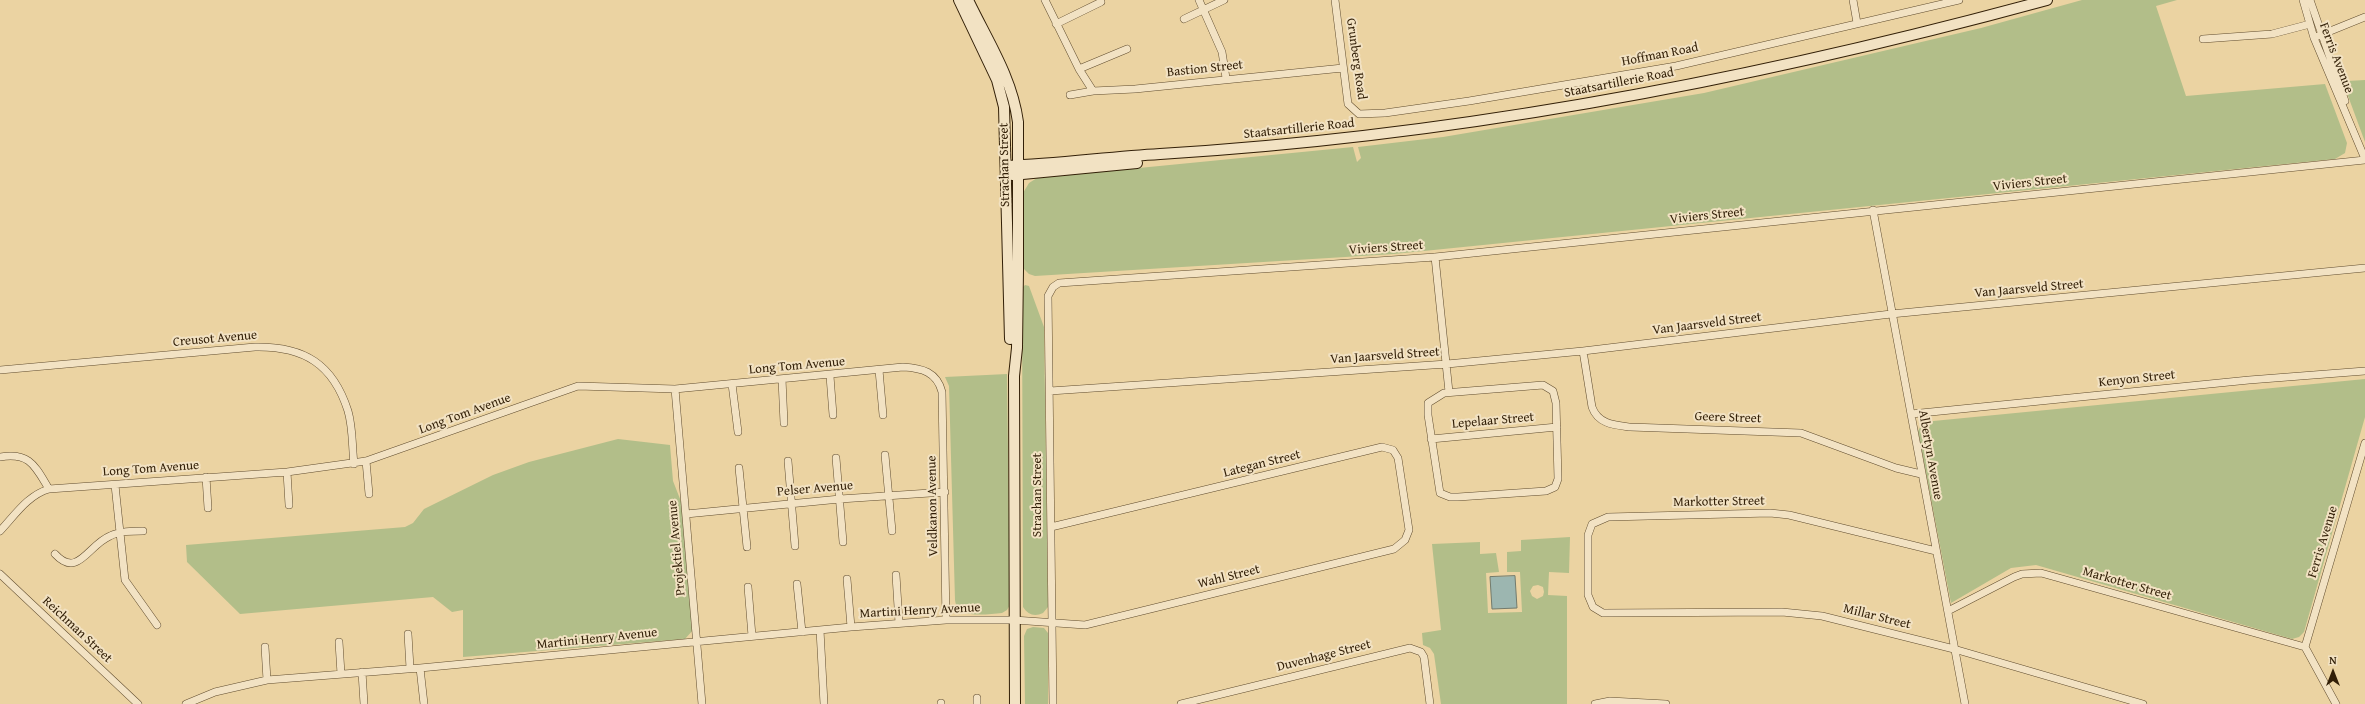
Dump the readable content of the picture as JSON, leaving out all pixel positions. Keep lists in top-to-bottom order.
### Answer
{
  "streets": {
    "street": [
      "Hoffman Road",
      "Ferris Avenue",
      "Grunberg Road",
      "Bastion Street",
      "Staatsartillerie Road",
      "Strachan Street",
      "Viviers Street",
      "Van Jaarsveld Street",
      "Creusot Avenue",
      "Long Tom Avenue",
      "Kenyon Street",
      "Geere Street",
      "Lepelaar Street",
      "Albertyn Avenue",
      "Lategan Street",
      "Pelser Avenue",
      "Markotter Street",
      "Veldkanon Avenue",
      "Projektiel Avenue",
      "Wahl Street",
      "Martini Henry Avenue",
      "Millar Street",
      "Reichman Street",
      "Duvenhage Street"
    ]
  },
  "crossings": [
    ["Hoffman Road", "Grunberg Road"],
    ["Ferris Avenue", "Viviers Street"],
    ["Ferris Avenue", "Markotter Street"],
    ["Grunberg Road", "Bastion Street"],
    ["Staatsartillerie Road", "Strachan Street"],
    ["Strachan Street", "Viviers Street"],
    ["Strachan Street", "Van Jaarsveld Street"],
    ["Strachan Street", "Lategan Street"],
    ["Strachan Street", "Wahl Street"],
    ["Strachan Street", "Martini Henry Avenue"],
    ["Viviers Street", "Albertyn Avenue"],
    ["Van Jaarsveld Street", "Geere Street"],
    ["Van Jaarsveld Street", "Albertyn Avenue"],
    ["Creusot Avenue", "Long Tom Avenue"],
    ["Long Tom Avenue", "Veldkanon Avenue"],
    ["Long Tom Avenue", "Projektiel Avenue"],
    ["Kenyon Street", "Albertyn Avenue"],
    ["Geere Street", "Albertyn Avenue"],
    ["Albertyn Avenue", "Markotter Street"],
    ["Albertyn Avenue", "Millar Street"],
    ["Lategan Street", "Wahl Street"],
    ["Pelser Avenue", "Veldkanon Avenue"],
    ["Pelser Avenue", "Projektiel Avenue"],
    ["Markotter Street", "Millar Street"],
    ["Veldkanon Avenue", "Martini Henry Avenue"],
    ["Projektiel Avenue", "Martini Henry Avenue"],
    ["Wahl Street", "Martini Henry Avenue"]
  ],
  "north": "top"
}
